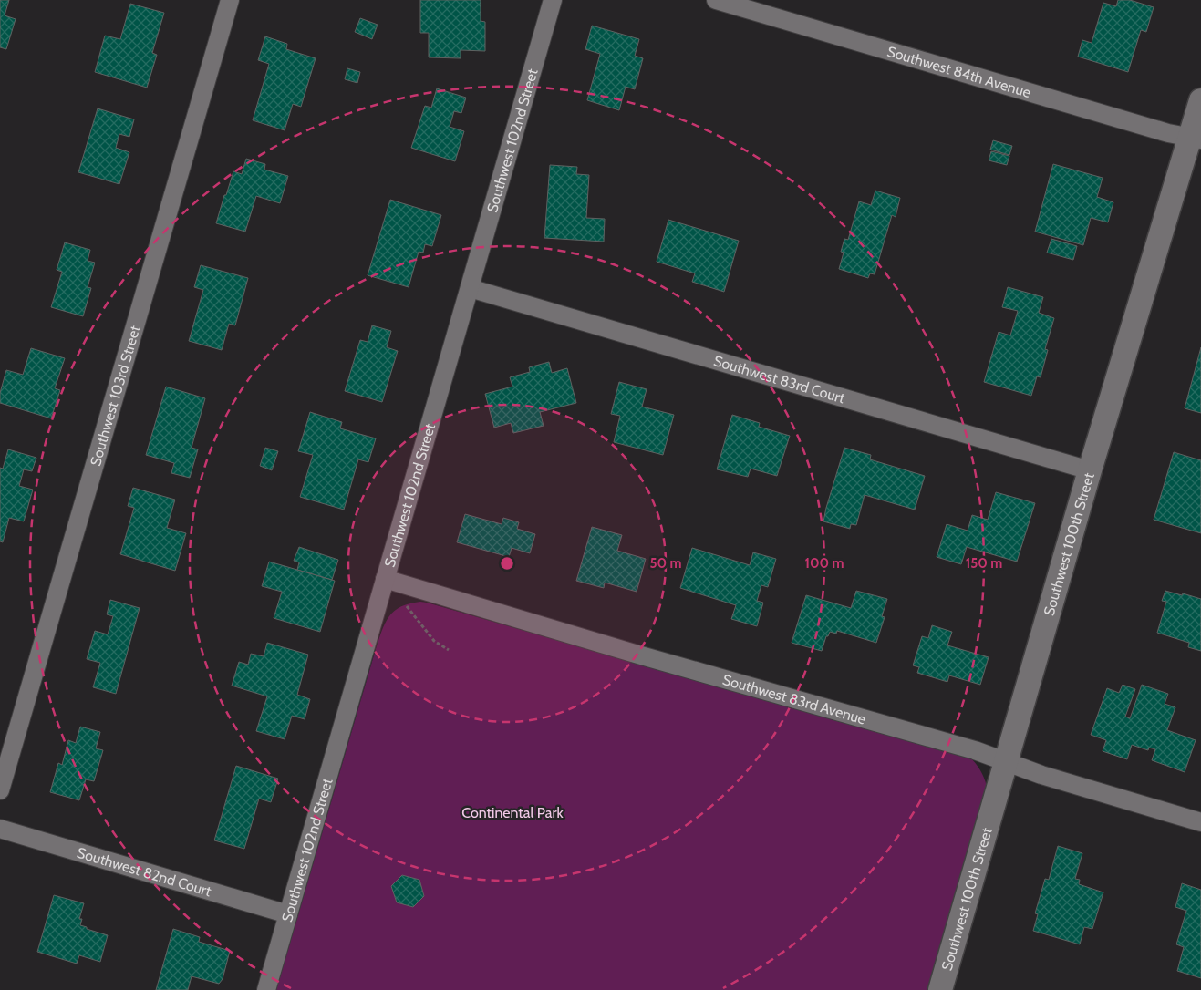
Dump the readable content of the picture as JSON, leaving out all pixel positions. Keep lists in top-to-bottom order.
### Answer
{
  "streets": {
    "street": [
      "Southwest 84th Avenue",
      "Southwest 102nd Street",
      "Southwest 83rd Court",
      "Southwest 103rd Street",
      "Southwest 100th Street",
      "Southwest 83rd Avenue",
      "Southwest 82nd Court"
    ]
  },
  "crossings": [
    ["Southwest 84th Avenue", "Southwest 100th Street"],
    ["Southwest 102nd Street", "Southwest 83rd Court"],
    ["Southwest 102nd Street", "Southwest 83rd Avenue"],
    ["Southwest 102nd Street", "Southwest 82nd Court"],
    ["Southwest 83rd Court", "Southwest 100th Street"],
    ["Southwest 100th Street", "Southwest 83rd Avenue"]
  ],
  "parks": ["Continental Park"],
  "rings": ["50 m", "100 m", "150 m"]
}
